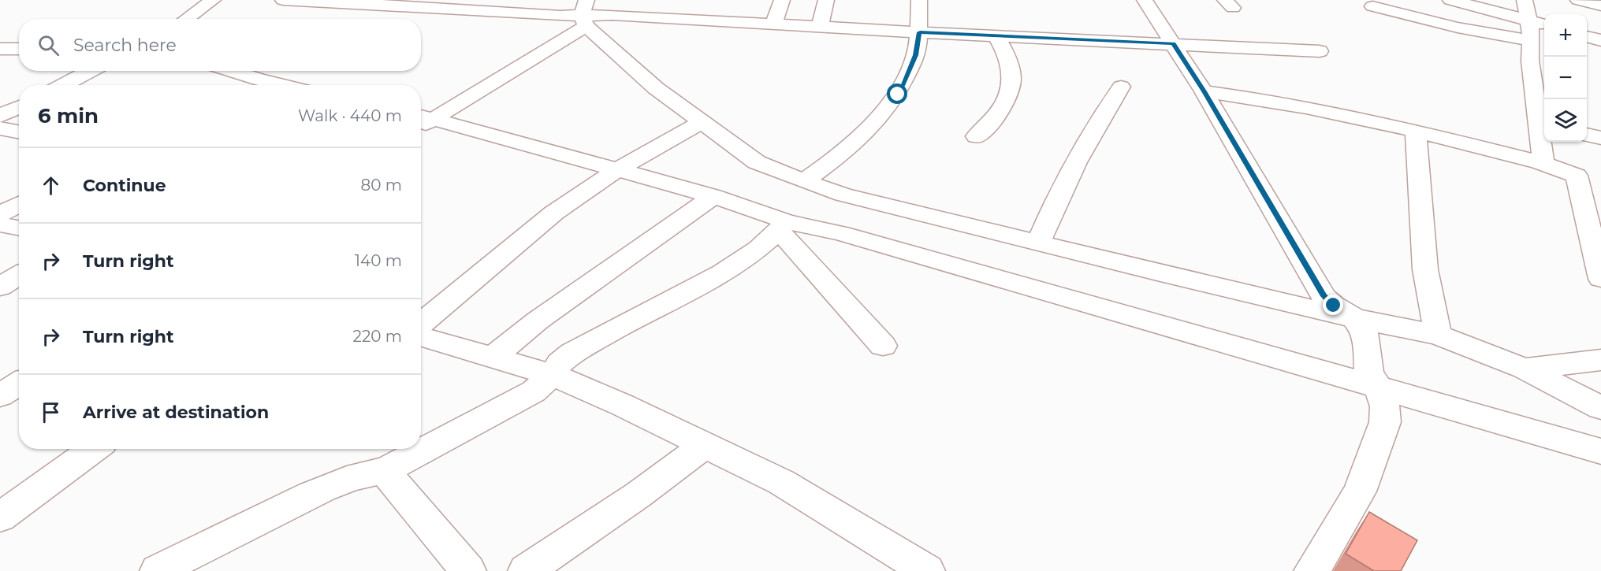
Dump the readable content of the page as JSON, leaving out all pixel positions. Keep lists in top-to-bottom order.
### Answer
{
  "page": {
    "map_buttons": ["+", "−"],
    "search": "Search here",
    "heading": ["6 min", "Walk · 440 m"],
    "list": [
      ["Continue", "80 m"],
      ["Turn right", "140 m"],
      ["Turn right", "220 m"],
      "Arrive at destination"
    ]
  }
}
